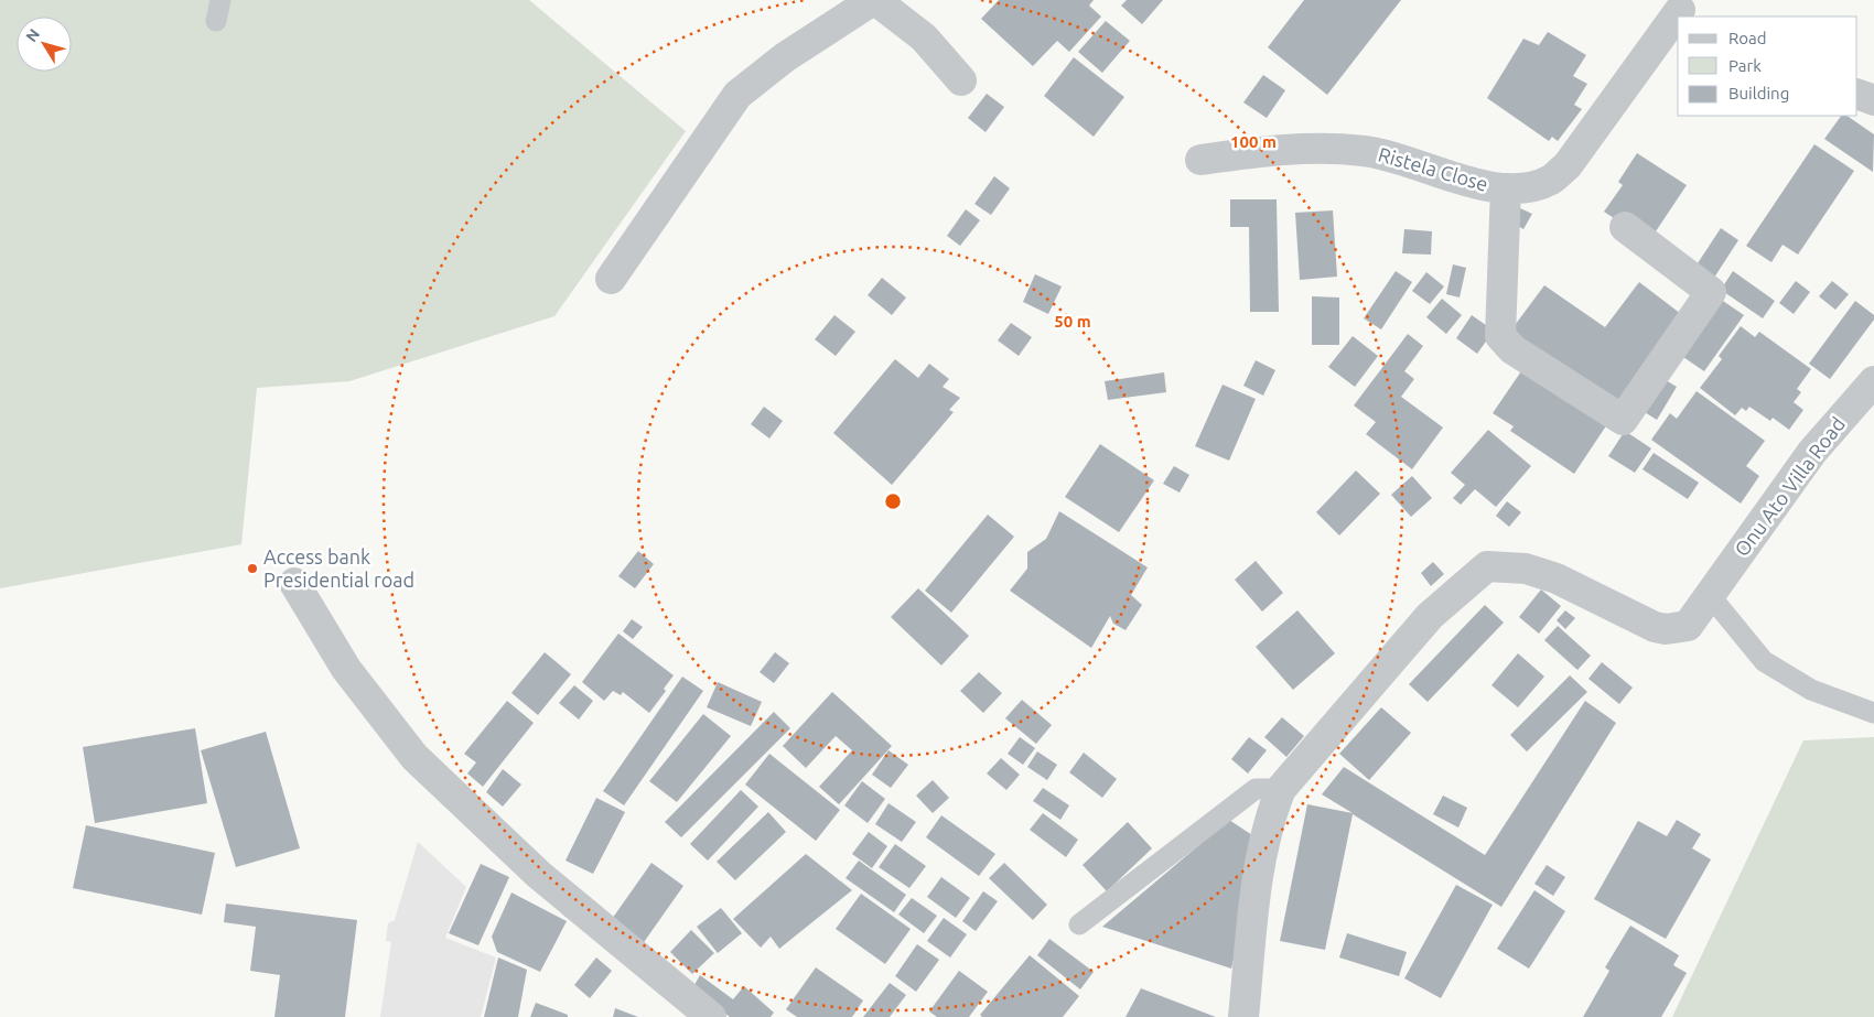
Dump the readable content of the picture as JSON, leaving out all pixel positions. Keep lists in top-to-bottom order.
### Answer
{
  "streets": {
    "street": ["Ristela Close", "Onu Ato Villa Road"]
  },
  "places": ["Access bank Presidential road"],
  "legend": ["Road", "Park", "Building"],
  "north": "top left",
  "rings": ["100 m", "50 m"]
}
